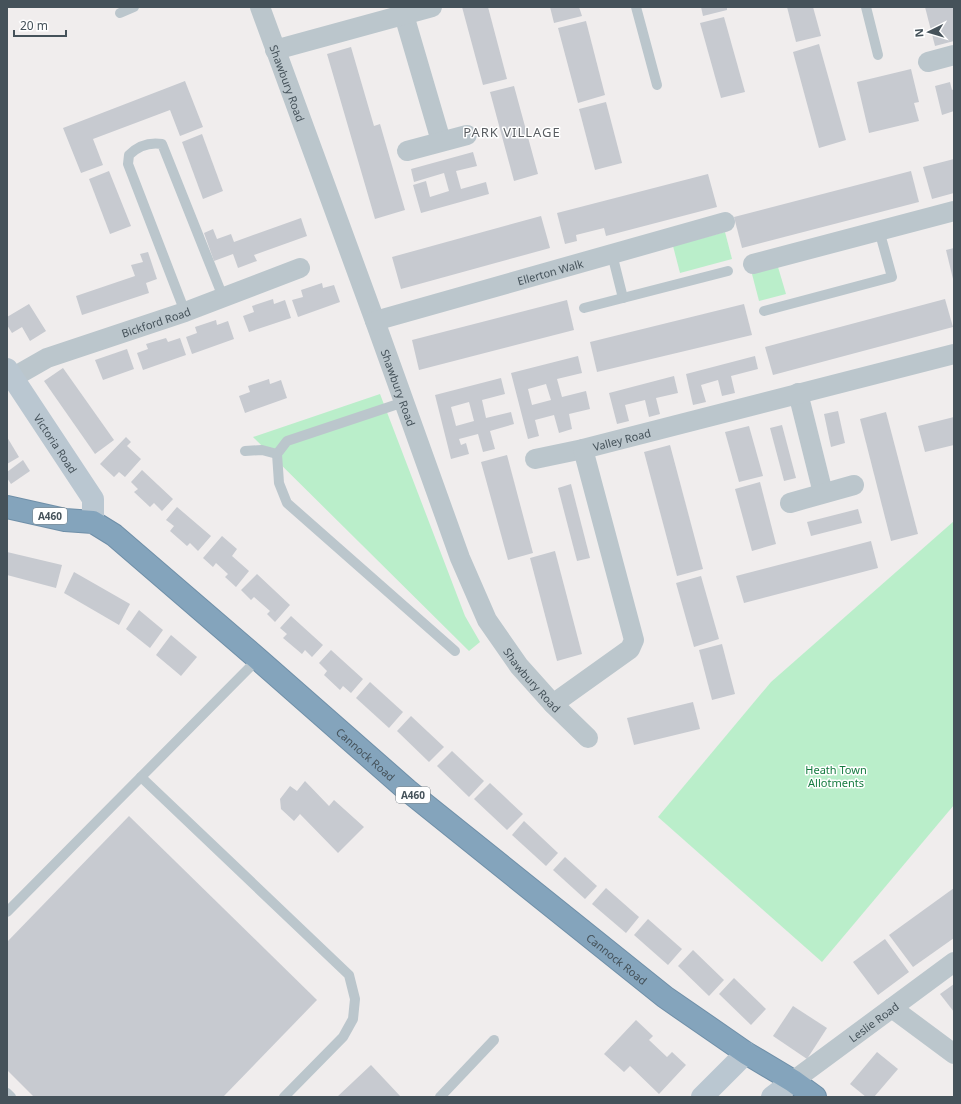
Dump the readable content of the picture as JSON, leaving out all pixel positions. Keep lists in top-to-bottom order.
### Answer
{
  "streets": {
    "highway": ["A460", "Cannock Road"],
    "street": [
      "Shawbury Road",
      "Ellerton Walk",
      "Bickford Road",
      "Valley Road",
      "Victoria Road",
      "Leslie Road"
    ]
  },
  "crossings": [
    ["Shawbury Road", "Ellerton Walk"],
    ["Shawbury Road", "Valley Road"],
    ["Bickford Road", "Victoria Road"],
    ["Victoria Road", "Cannock Road"],
    ["Cannock Road", "Leslie Road"]
  ],
  "districts": ["PARK VILLAGE"],
  "parks": ["Heath Town Allotments"],
  "scale_bar": "20 m",
  "north": "left"
}
